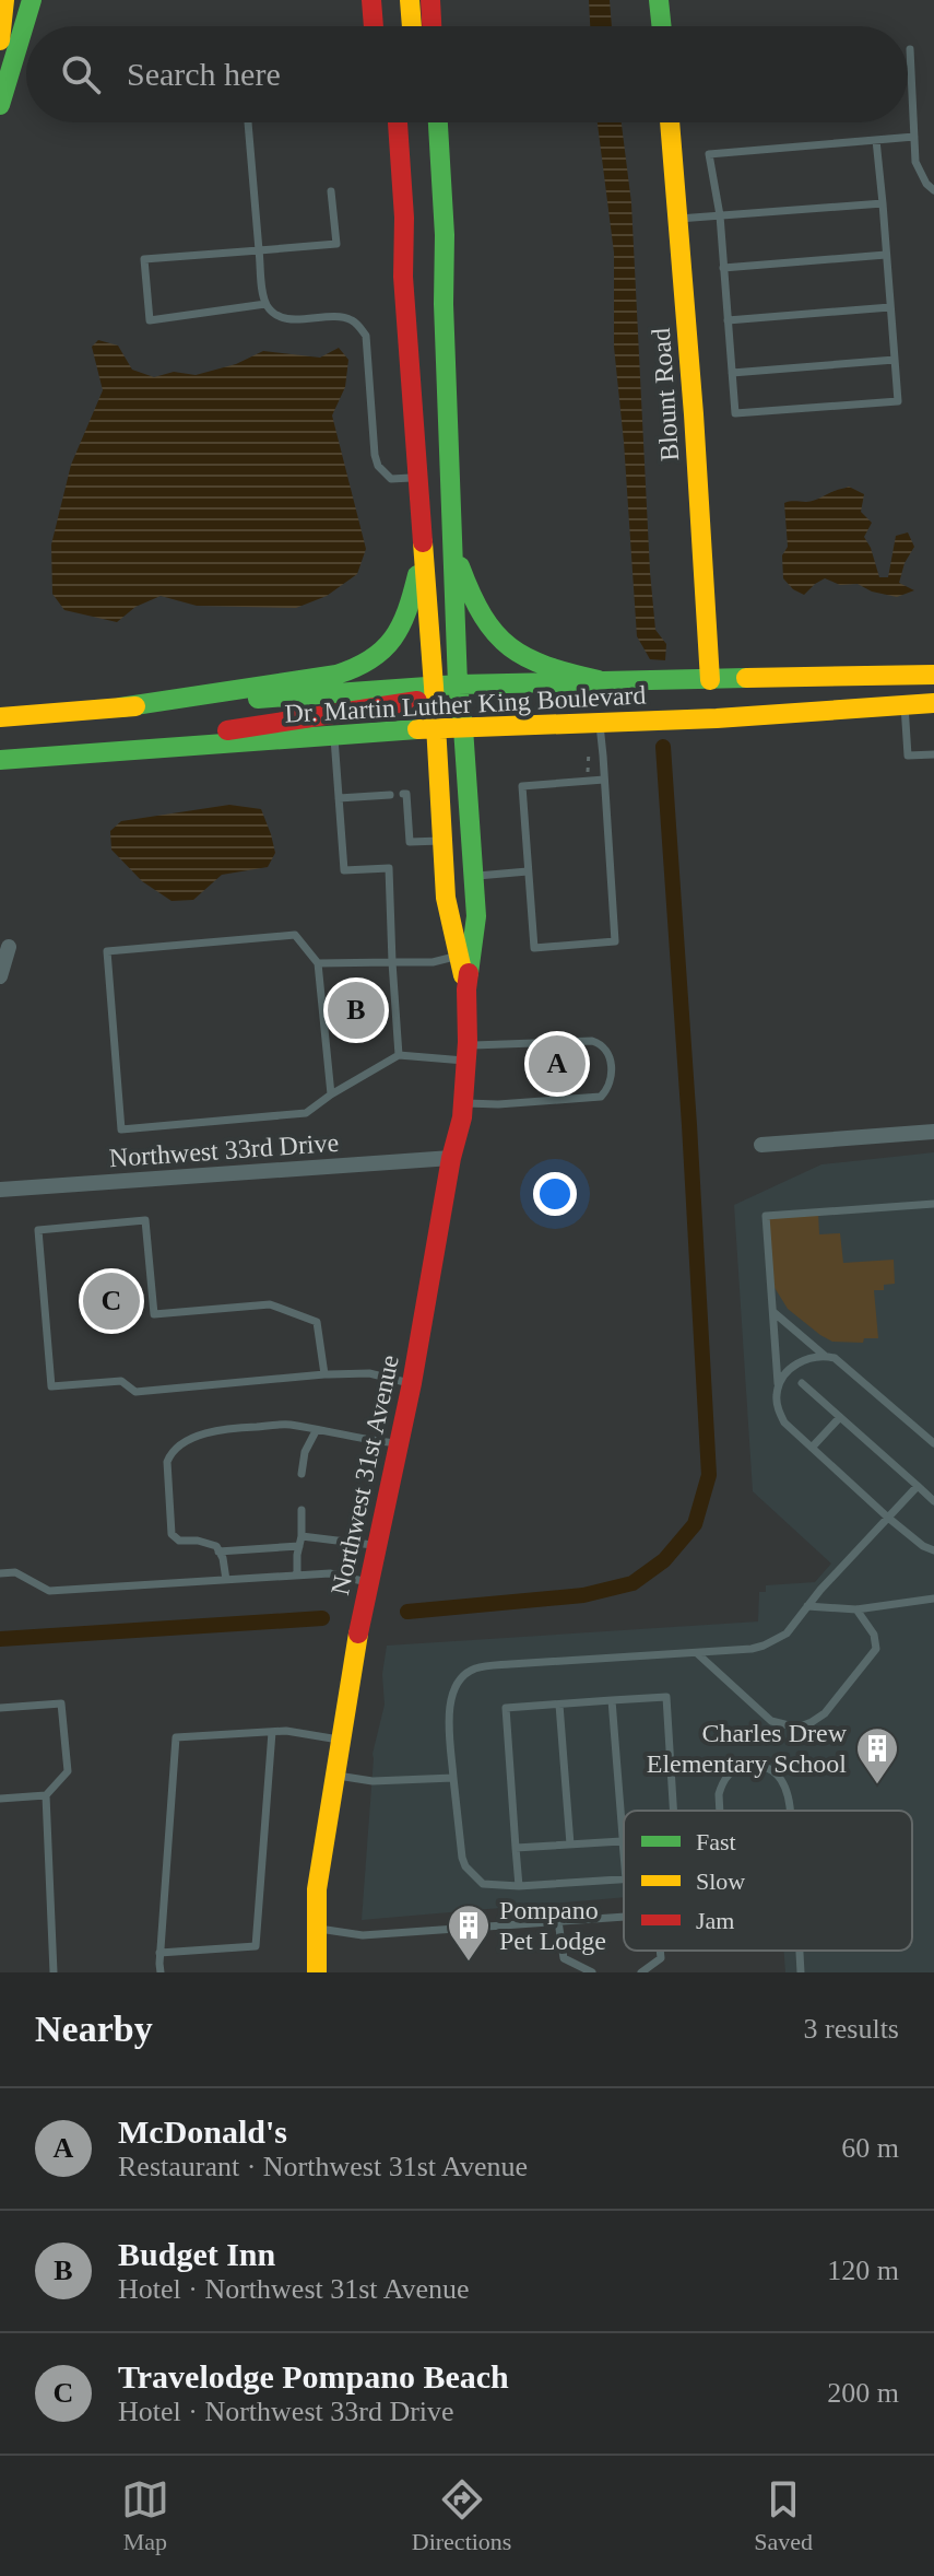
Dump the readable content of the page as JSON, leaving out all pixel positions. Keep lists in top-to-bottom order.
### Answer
{
  "streets": {
    "main road": ["Blount Road", "Dr. Martin Luther King Boulevard", "Northwest 31st Avenue"],
    "street": ["Northwest 33rd Drive"]
  },
  "crossings": [
    ["Blount Road", "Dr. Martin Luther King Boulevard"],
    ["Dr. Martin Luther King Boulevard", "Northwest 31st Avenue"],
    ["Northwest 33rd Drive", "Northwest 31st Avenue"]
  ],
  "places": {
    "building": ["Charles Drew Elementary School", "Pompano Pet Lodge"]
  },
  "legend": ["Fast", "Slow", "Jam"],
  "page": {
    "search": "Search here",
    "pins": ["B", "A", "C"],
    "heading": ["Nearby", "3 results"],
    "list": [
      {
        "mark": "A",
        "name": "McDonald's",
        "note": "Restaurant · Northwest 31st Avenue",
        "value": "60 m"
      },
      {
        "mark": "B",
        "name": "Budget Inn",
        "note": "Hotel · Northwest 31st Avenue",
        "value": "120 m"
      },
      {
        "mark": "C",
        "name": "Travelodge Pompano Beach",
        "note": "Hotel · Northwest 33rd Drive",
        "value": "200 m"
      }
    ],
    "nav": ["Map", "Directions", "Saved"]
  }
}
